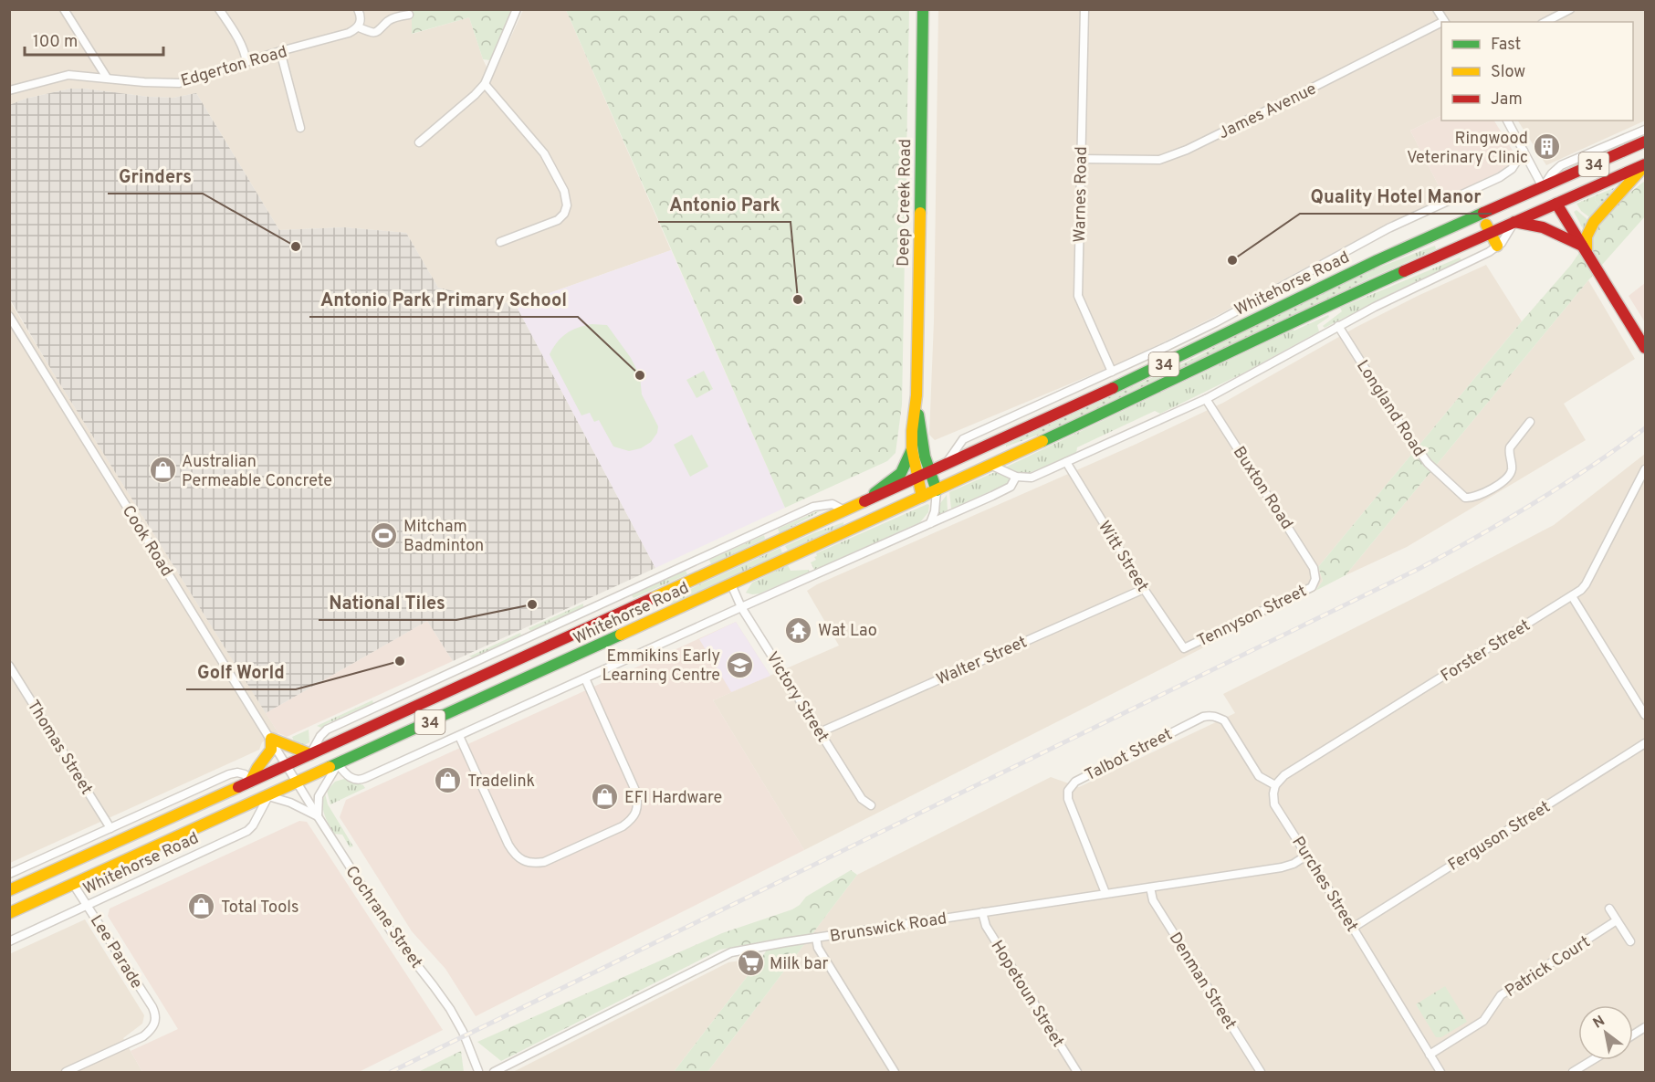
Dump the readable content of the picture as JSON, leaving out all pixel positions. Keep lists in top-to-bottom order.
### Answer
{
  "streets": {
    "main road": ["34", "Deep Creek Road", "Whitehorse Road"],
    "street": [
      "Edgerton Road",
      "James Avenue",
      "Warnes Road",
      "Longland Road",
      "Buxton Road",
      "Cook Road",
      "Witt Street",
      "Tennyson Street",
      "Forster Street",
      "Walter Street",
      "Victory Street",
      "Thomas Street",
      "Talbot Street",
      "Ferguson Street",
      "Purches Street",
      "Cochrane Street",
      "Brunswick Road",
      "Lee Parade",
      "Patrick Court",
      "Denman Street",
      "Hopetoun Street"
    ]
  },
  "crossings": [
    ["James Avenue", "Warnes Road"],
    ["34", "Whitehorse Road"],
    ["Warnes Road", "Whitehorse Road"],
    ["Deep Creek Road", "Whitehorse Road"],
    ["Whitehorse Road", "Cook Road"],
    ["Whitehorse Road", "Victory Street"],
    ["Whitehorse Road", "Cochrane Street"],
    ["Whitehorse Road", "Lee Parade"],
    ["Buxton Road", "Tennyson Street"],
    ["Cook Road", "Cochrane Street"],
    ["Witt Street", "Tennyson Street"],
    ["Witt Street", "Walter Street"],
    ["Forster Street", "Talbot Street"],
    ["Forster Street", "Purches Street"],
    ["Walter Street", "Victory Street"],
    ["Talbot Street", "Purches Street"],
    ["Talbot Street", "Brunswick Road"],
    ["Ferguson Street", "Purches Street"],
    ["Purches Street", "Brunswick Road"],
    ["Purches Street", "Patrick Court"],
    ["Brunswick Road", "Denman Street"],
    ["Brunswick Road", "Hopetoun Street"]
  ],
  "places": {
    "building": ["Ringwood Veterinary Clinic"],
    "other": [
      "Grinders",
      "Quality Hotel Manor",
      "Antonio Park",
      "Antonio Park Primary School",
      "National Tiles",
      "Golf World"
    ],
    "shop": [
      "Australian Permeable Concrete",
      "Tradelink",
      "EFI Hardware",
      "Total Tools"
    ],
    "sports": ["Mitcham Badminton"],
    "temple": ["Wat Lao"],
    "school or university": ["Emmikins Early Learning Centre"],
    "supermarket": ["Milk bar"]
  },
  "legend": ["Fast", "Slow", "Jam"],
  "scale_bar": "100 m",
  "north": "top left"
}
